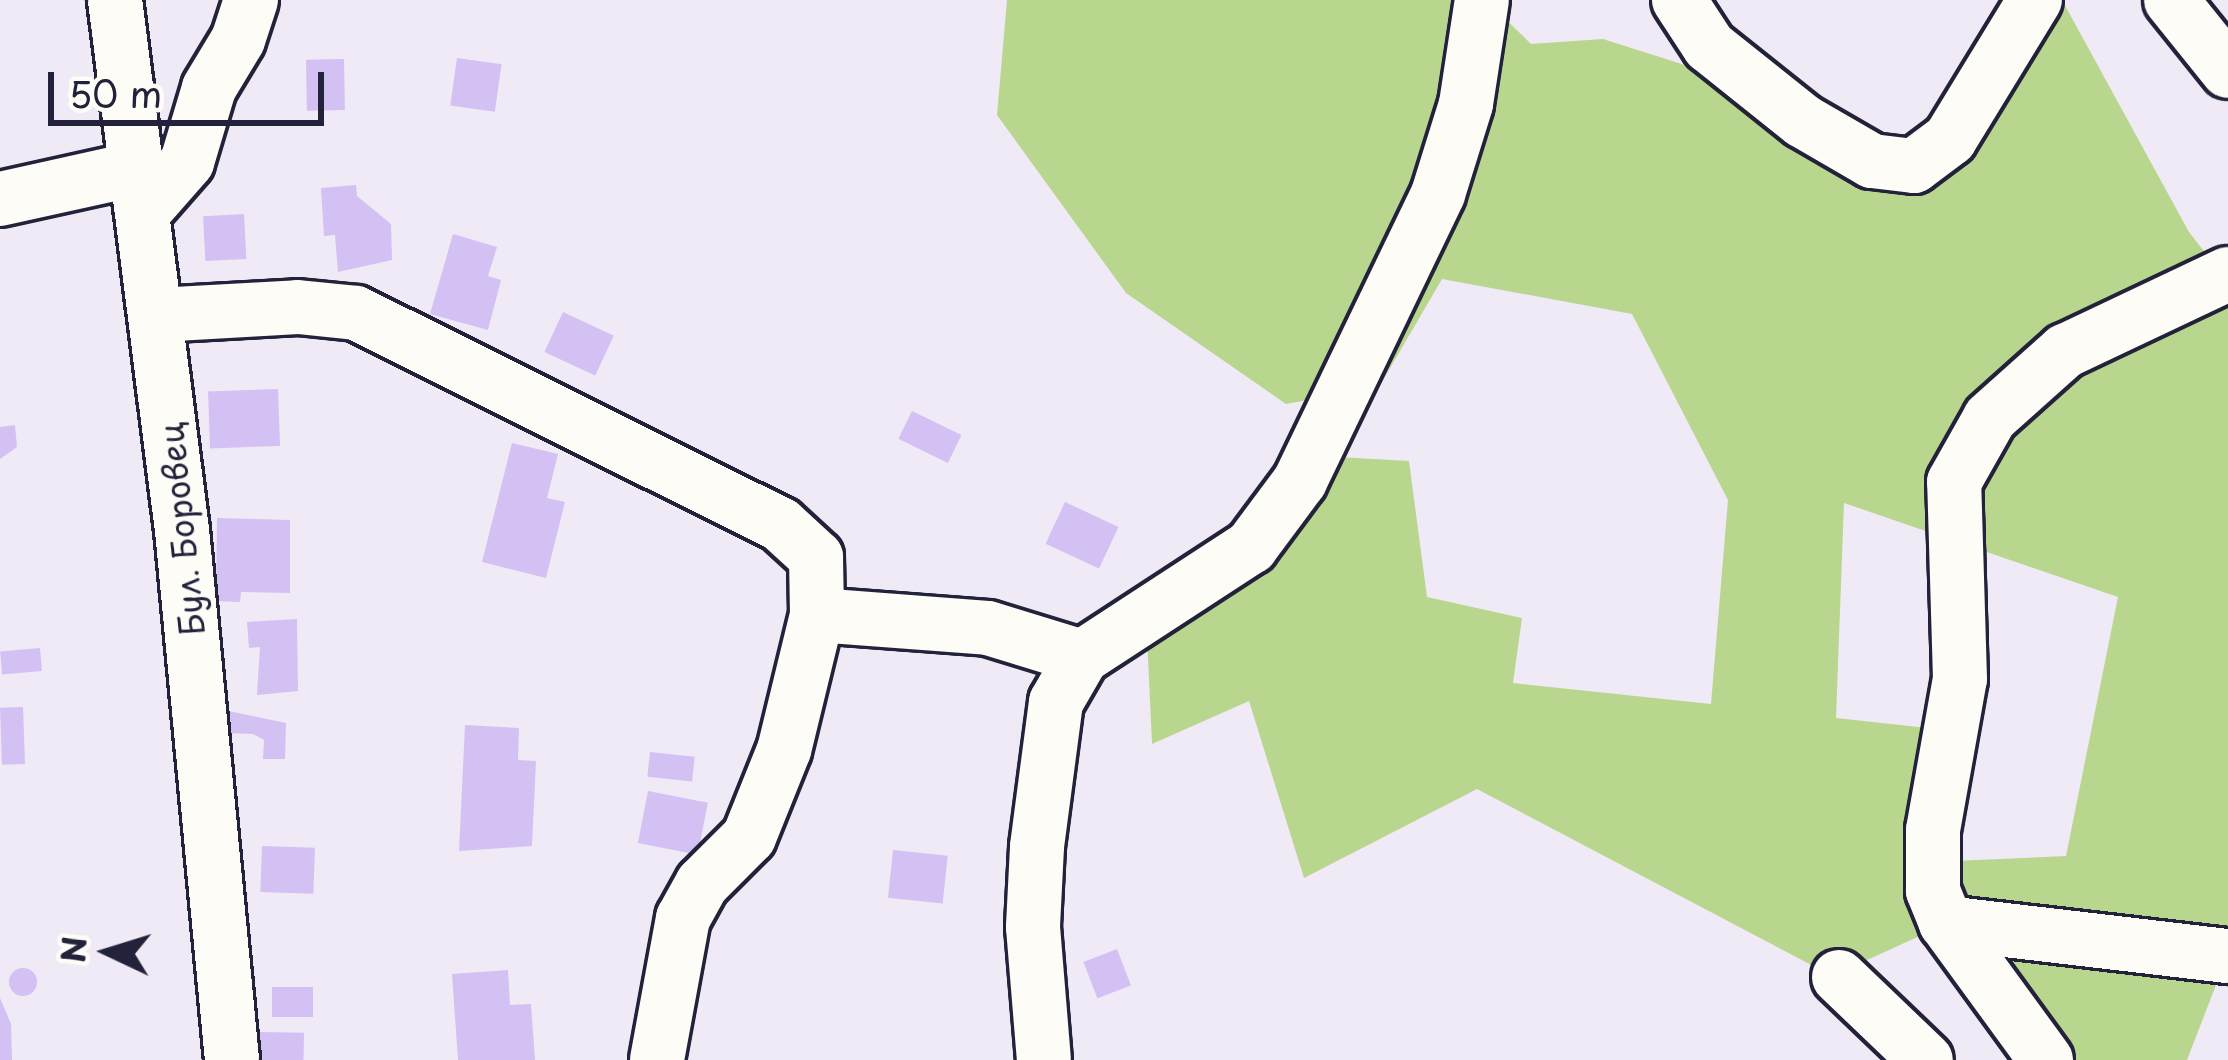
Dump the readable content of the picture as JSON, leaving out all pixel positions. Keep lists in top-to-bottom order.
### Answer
{
  "streets": {
    "street": ["Бул. Боровец"]
  },
  "scale_bar": "50 m",
  "north": "left"
}
